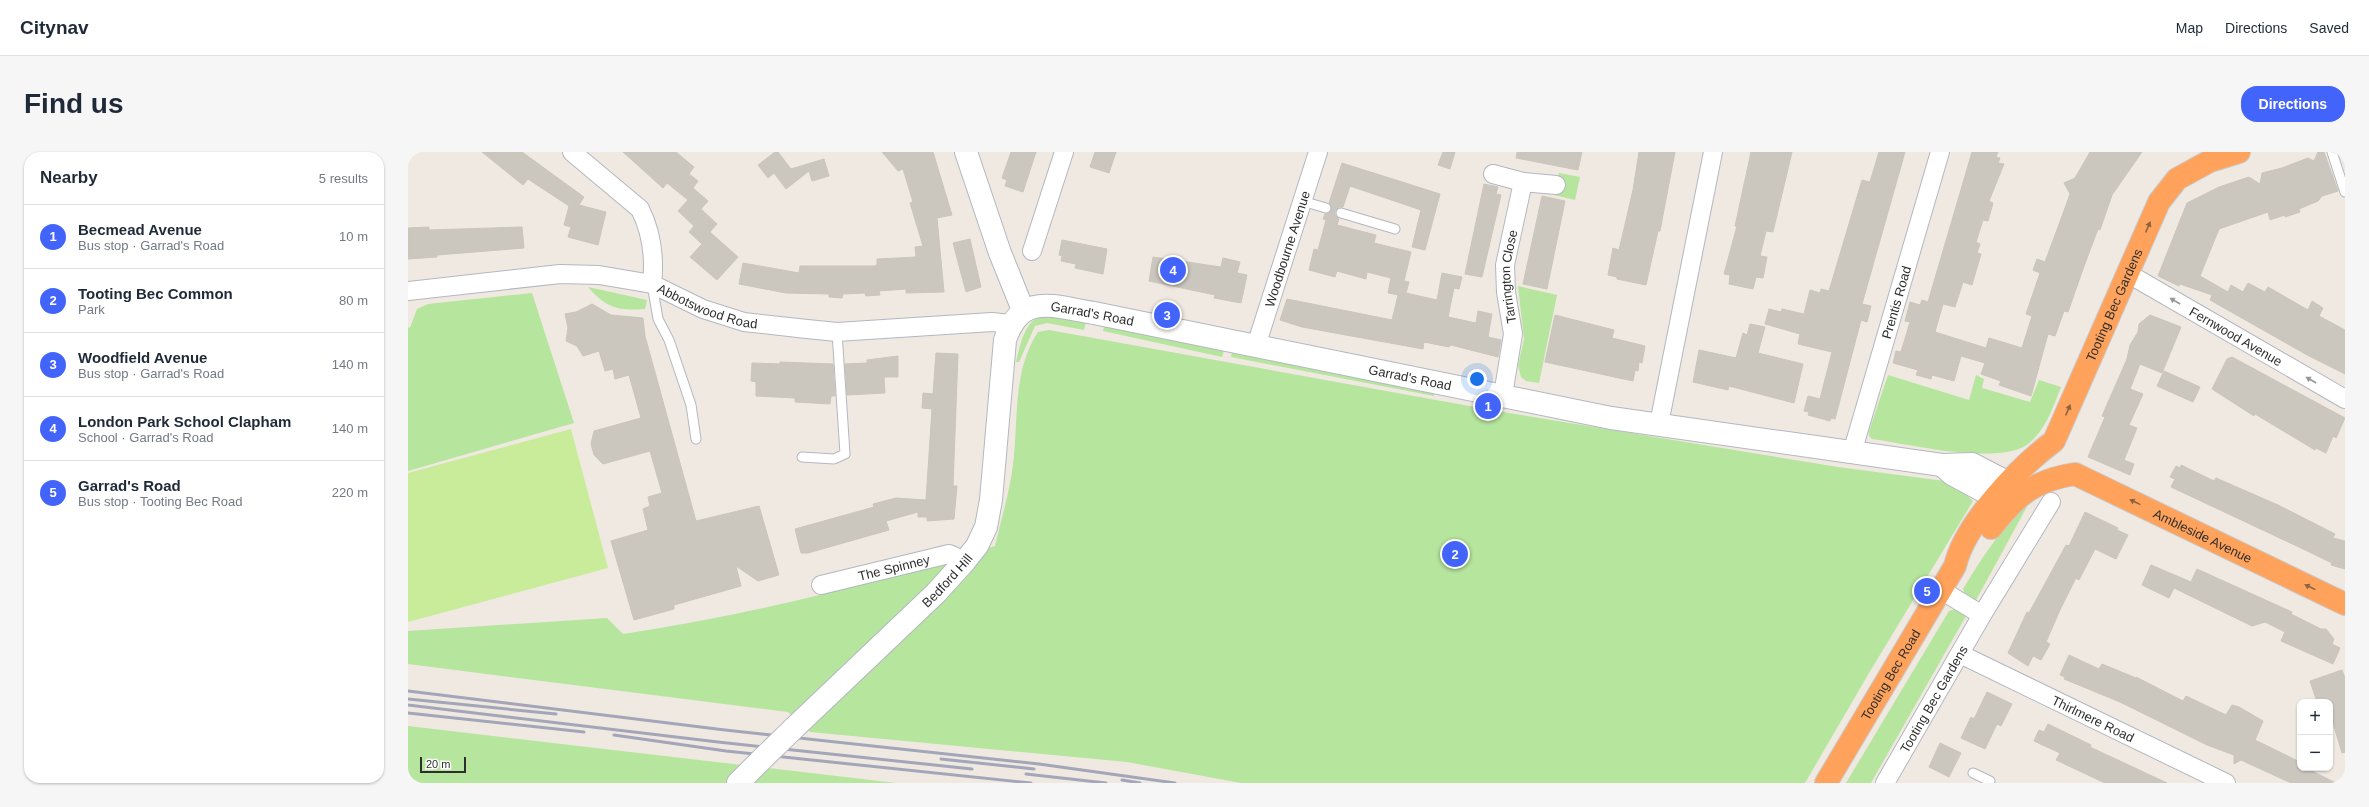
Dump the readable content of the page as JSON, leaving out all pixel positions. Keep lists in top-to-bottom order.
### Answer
{
  "streets": {
    "highway": ["Tooting Bec Gardens", "Ambleside Avenue", "Tooting Bec Road"],
    "main road": ["Garrad's Road", "Bedford Hill"],
    "street": [
      "Woodbourne Avenue",
      "Tarrington Close",
      "Prentis Road",
      "Abbotswood Road",
      "Fernwood Avenue",
      "The Spinney",
      "Thirlmere Road"
    ]
  },
  "crossings": [
    ["Woodbourne Avenue", "Garrad's Road"],
    ["Tarrington Close", "Garrad's Road"],
    ["Prentis Road", "Garrad's Road"],
    ["Abbotswood Road", "Garrad's Road"],
    ["Abbotswood Road", "Bedford Hill"],
    ["Tooting Bec Gardens", "Garrad's Road"],
    ["Tooting Bec Gardens", "Fernwood Avenue"],
    ["Tooting Bec Gardens", "Tooting Bec Road"],
    ["Tooting Bec Gardens", "Thirlmere Road"],
    ["Garrad's Road", "Bedford Hill"],
    ["Garrad's Road", "Tooting Bec Road"],
    ["The Spinney", "Bedford Hill"]
  ],
  "one_way": ["Tooting Bec Gardens", "Fernwood Avenue", "Ambleside Avenue"],
  "scale_bar": "20 m",
  "page": {
    "header": "Citynav",
    "nav": ["Map", "Directions", "Saved"],
    "buttons": "Directions",
    "title": "Find us",
    "heading": ["Nearby", "5 results"],
    "list": [
      {
        "mark": "1",
        "name": "Becmead Avenue",
        "note": "Bus stop · Garrad's Road",
        "value": "10 m"
      },
      {
        "mark": "2",
        "name": "Tooting Bec Common",
        "note": "Park",
        "value": "80 m"
      },
      {
        "mark": "3",
        "name": "Woodfield Avenue",
        "note": "Bus stop · Garrad's Road",
        "value": "140 m"
      },
      {
        "mark": "4",
        "name": "London Park School Clapham",
        "note": "School · Garrad's Road",
        "value": "140 m"
      },
      {
        "mark": "5",
        "name": "Garrad's Road",
        "note": "Bus stop · Tooting Bec Road",
        "value": "220 m"
      }
    ],
    "pins": [
      "4",
      "3",
      "1",
      "2",
      "5"
    ],
    "map_buttons": ["+", "−"],
    "scale": "20 m"
  }
}
